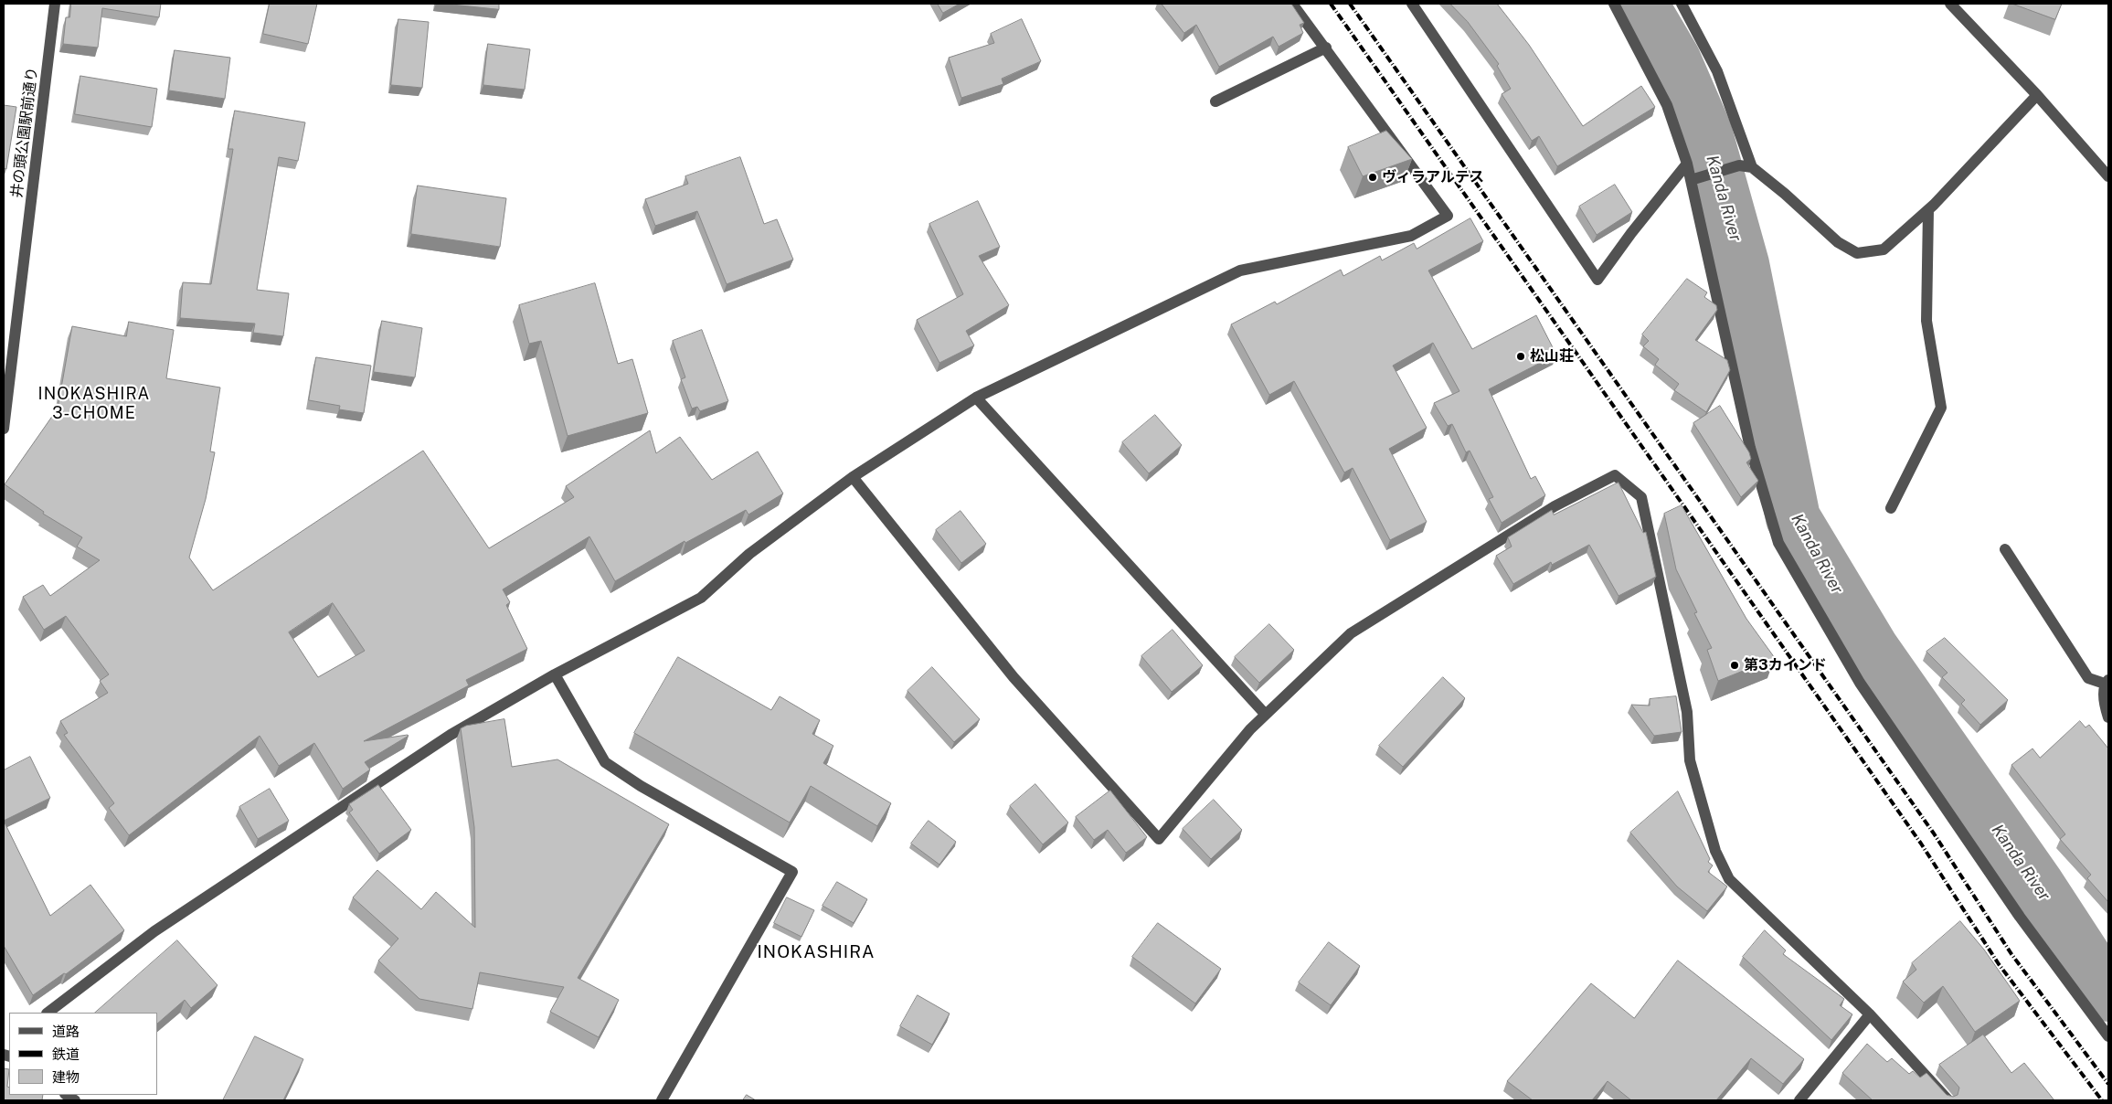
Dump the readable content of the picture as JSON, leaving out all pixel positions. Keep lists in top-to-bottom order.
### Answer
{
  "streets": {
    "street": ["井の頭公園駅前通り"]
  },
  "districts": ["INOKASHIRA 3-CHOME", "INOKASHIRA"],
  "water": ["Kanda River"],
  "places": ["ヴィラアルテス", "松山荘", "第3カインド"],
  "legend": ["道路", "鉄道", "建物"]
}
